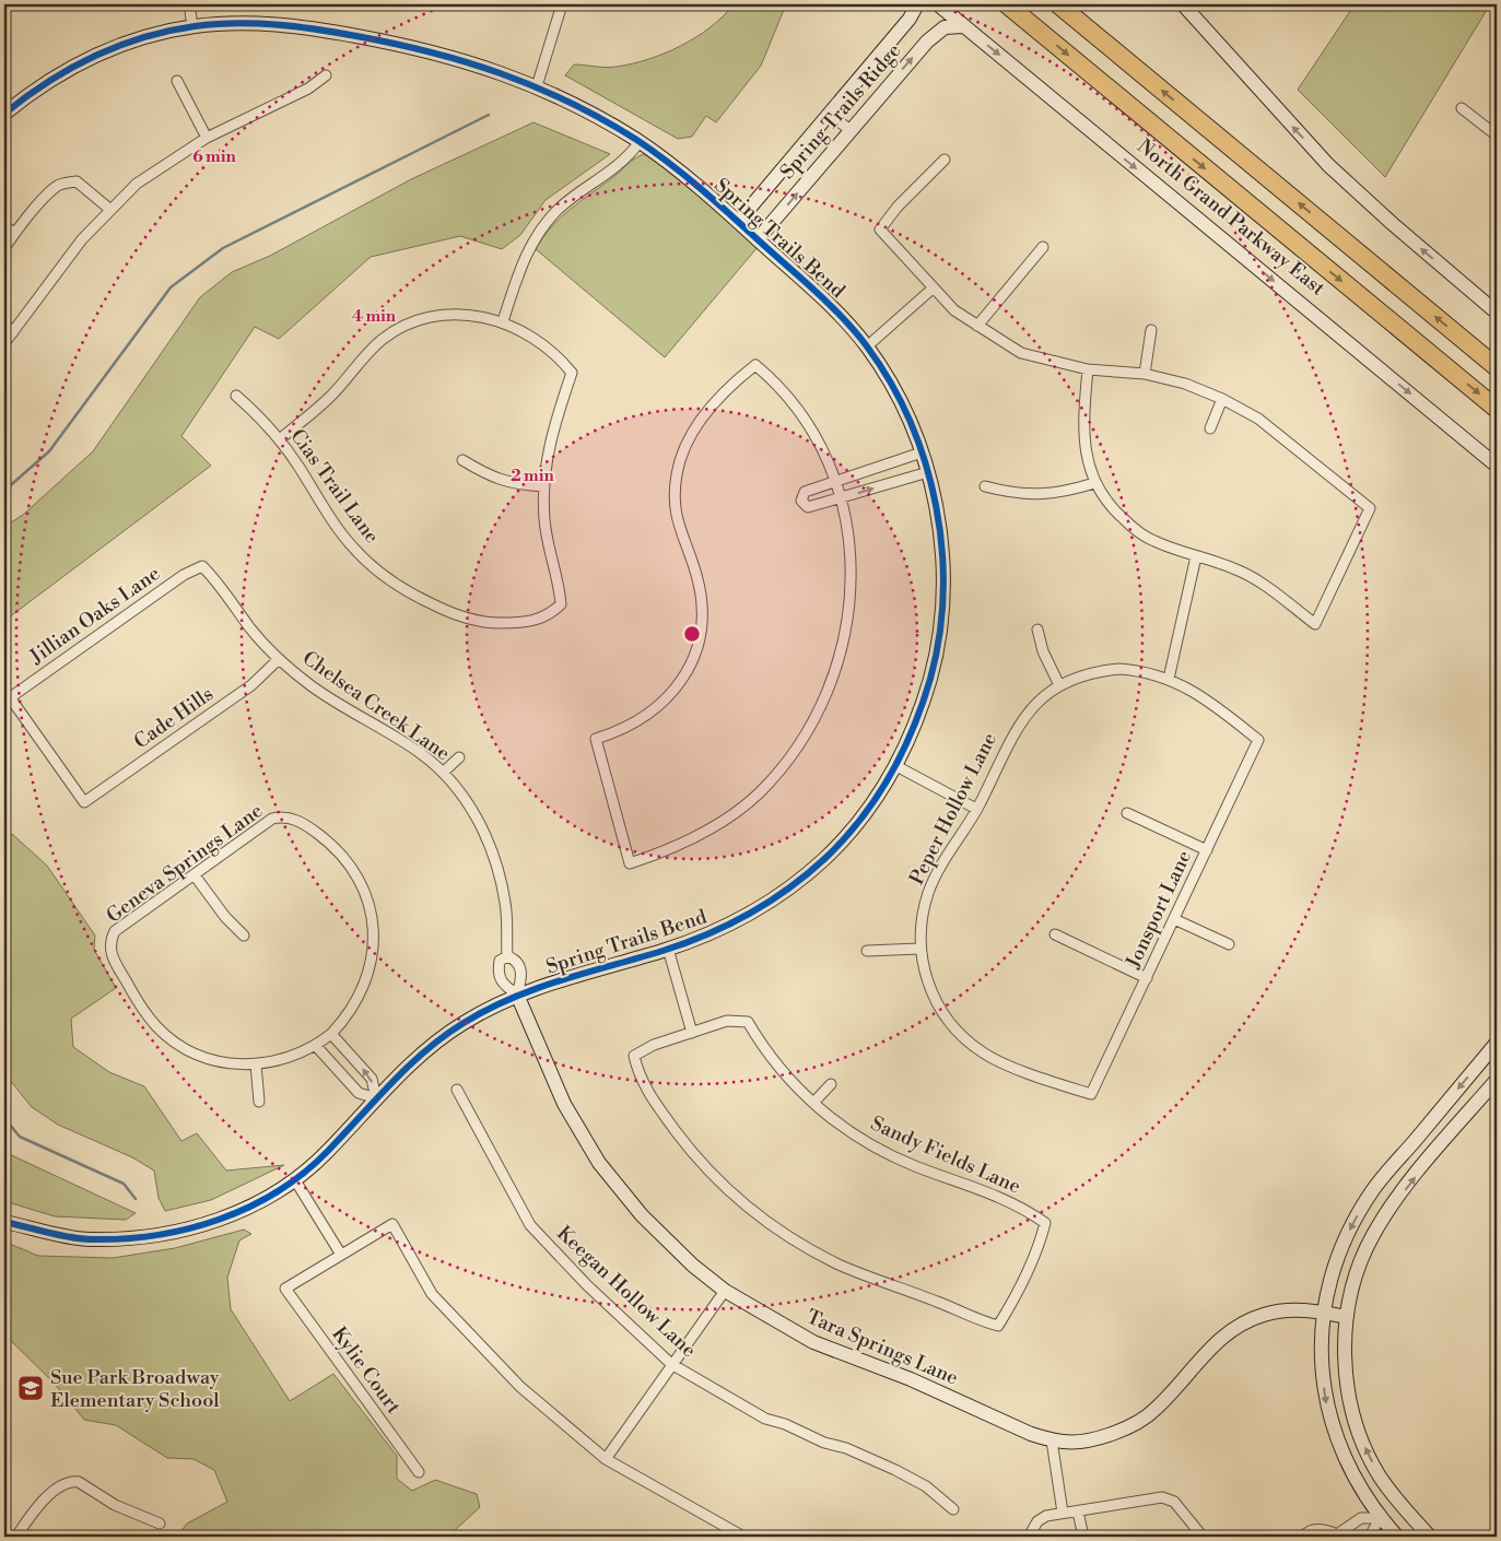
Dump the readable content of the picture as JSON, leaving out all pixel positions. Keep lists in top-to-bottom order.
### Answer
{
  "streets": {
    "highway": ["North Grand Parkway East"],
    "street": [
      "Spring Trails Ridge",
      "Spring Trails Bend",
      "Cias Trail Lane",
      "Jillian Oaks Lane",
      "Chelsea Creek Lane",
      "Cade Hills",
      "Peper Hollow Lane",
      "Geneva Springs Lane",
      "Jonsport Lane",
      "Sandy Fields Lane",
      "Keegan Hollow Lane",
      "Tara Springs Lane",
      "Kylie Court"
    ]
  },
  "crossings": [
    ["Spring Trails Ridge", "North Grand Parkway East"],
    ["Spring Trails Ridge", "Spring Trails Bend"],
    ["Spring Trails Bend", "Chelsea Creek Lane"],
    ["Spring Trails Bend", "Tara Springs Lane"],
    ["Jillian Oaks Lane", "Chelsea Creek Lane"],
    ["Jillian Oaks Lane", "Cade Hills"],
    ["Chelsea Creek Lane", "Cade Hills"],
    ["Chelsea Creek Lane", "Tara Springs Lane"],
    ["Peper Hollow Lane", "Jonsport Lane"]
  ],
  "places": {
    "school or university": ["Sue Park Broadway Elementary School"]
  },
  "rings": ["6 min", "4 min", "2 min"]
}
